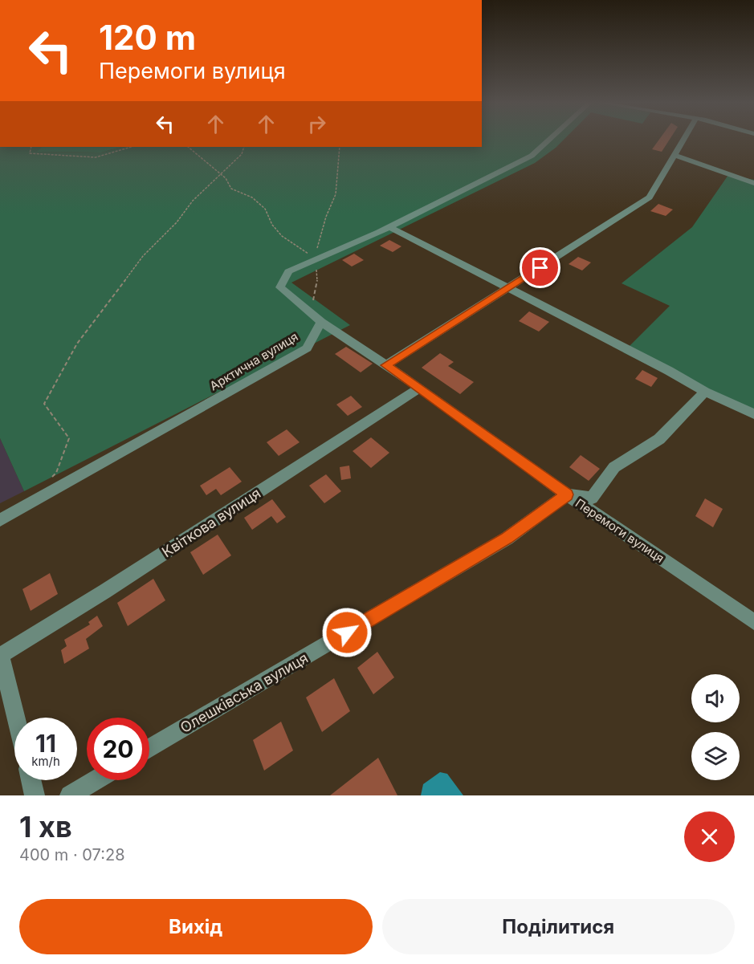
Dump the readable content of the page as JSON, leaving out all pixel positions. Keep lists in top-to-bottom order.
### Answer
{
  "streets": {
    "lane": [
      "Арктична вулиця",
      "Квіткова вулиця",
      "Перемоги вулиця",
      "Олешківська вулиця"
    ]
  },
  "crossings": [
    ["Арктична вулиця", "Перемоги вулиця"],
    ["Квіткова вулиця", "Перемоги вулиця"],
    ["Перемоги вулиця", "Олешківська вулиця"]
  ],
  "page": {
    "turn": ["120 m", "Перемоги вулиця"],
    "speed": "11 km/h",
    "limit": "20",
    "heading": ["1 хв", "400 m · 07:28"],
    "buttons": ["Вихід", "Поділитися"]
  }
}
